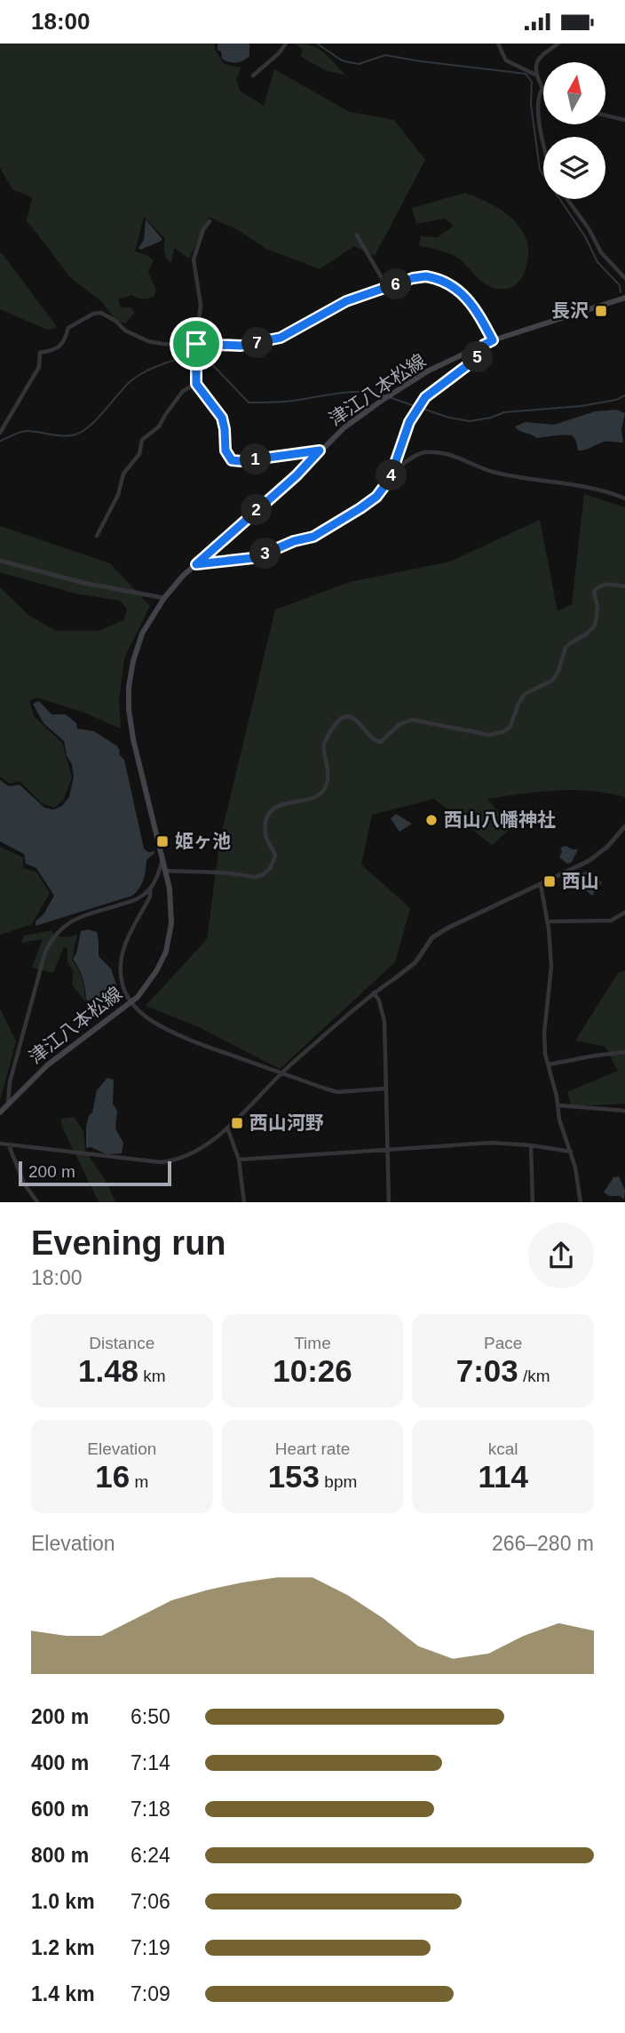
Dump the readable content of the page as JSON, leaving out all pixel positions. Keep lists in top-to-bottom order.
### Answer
{
  "streets": {
    "main road": ["津江八本松線"]
  },
  "places": {
    "transit": [
      "長沢",
      "姫ヶ池",
      "西山",
      "西山河野"
    ],
    "other": ["西山八幡神社"]
  },
  "scale_bar": "200 m",
  "north": "top",
  "page": {
    "status": "18:00",
    "pins": [
      "6",
      "7",
      "5",
      "1",
      "4",
      "2",
      "3"
    ],
    "scale": "200 m",
    "heading": ["Evening run", "18:00"],
    "stats": [
      ["Distance", "1.48 km"],
      ["Time", "10:26"],
      ["Pace", "7:03 /km"],
      ["Elevation", "16 m"],
      ["Heart rate", "153 bpm"],
      ["kcal", "114"]
    ],
    "chart": ["Elevation", "266–280 m"],
    "list": [
      {
        "name": "200 m",
        "note": "6:50"
      },
      {
        "name": "400 m",
        "note": "7:14"
      },
      {
        "name": "600 m",
        "note": "7:18"
      },
      {
        "name": "800 m",
        "note": "6:24"
      },
      {
        "name": "1.0 km",
        "note": "7:06"
      },
      {
        "name": "1.2 km",
        "note": "7:19"
      },
      {
        "name": "1.4 km",
        "note": "7:09"
      }
    ]
  }
}
